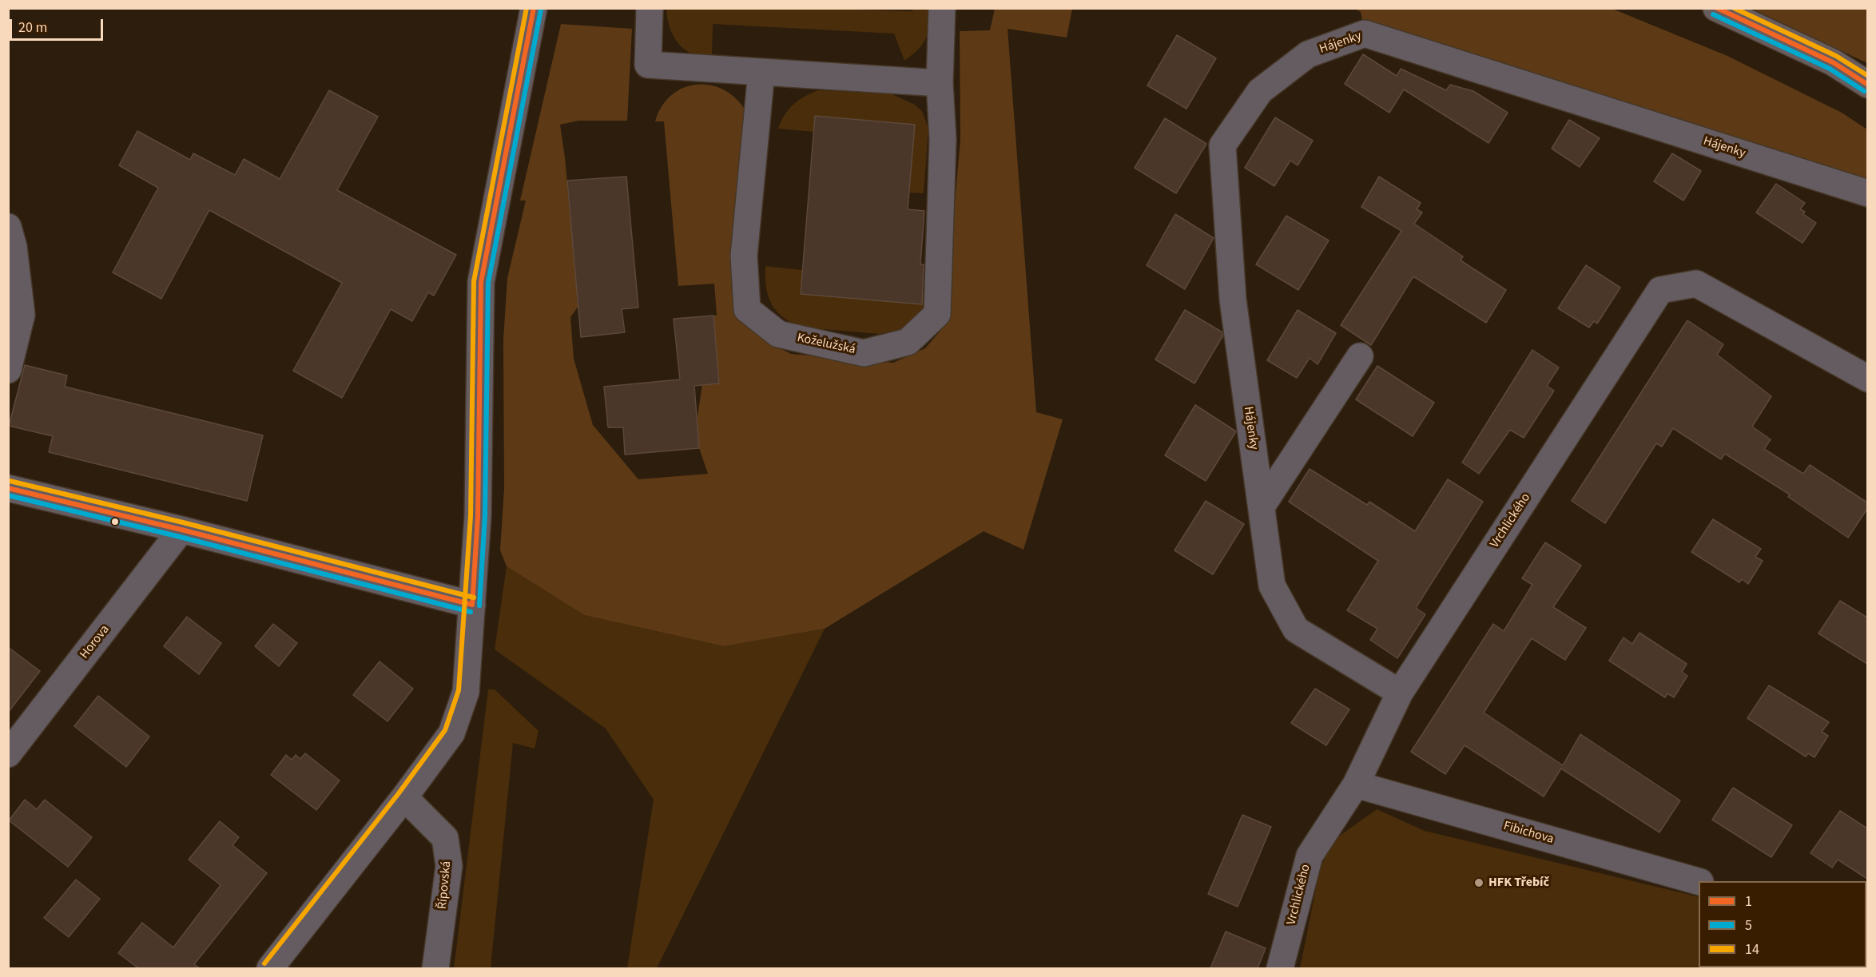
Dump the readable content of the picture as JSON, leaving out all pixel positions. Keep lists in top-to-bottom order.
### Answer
{
  "streets": {
    "street": [
      "Hájenky",
      "Koželužská",
      "Vrchlického",
      "Horova",
      "Fibichova",
      "Řípovská"
    ]
  },
  "crossings": [
    ["Hájenky", "Vrchlického"],
    ["Vrchlického", "Fibichova"]
  ],
  "places": ["HFK Třebíč"],
  "lines": ["transit line 1", "transit line 14", "transit line 5"],
  "legend": ["1", "5", "14"],
  "scale_bar": "20 m"
}
